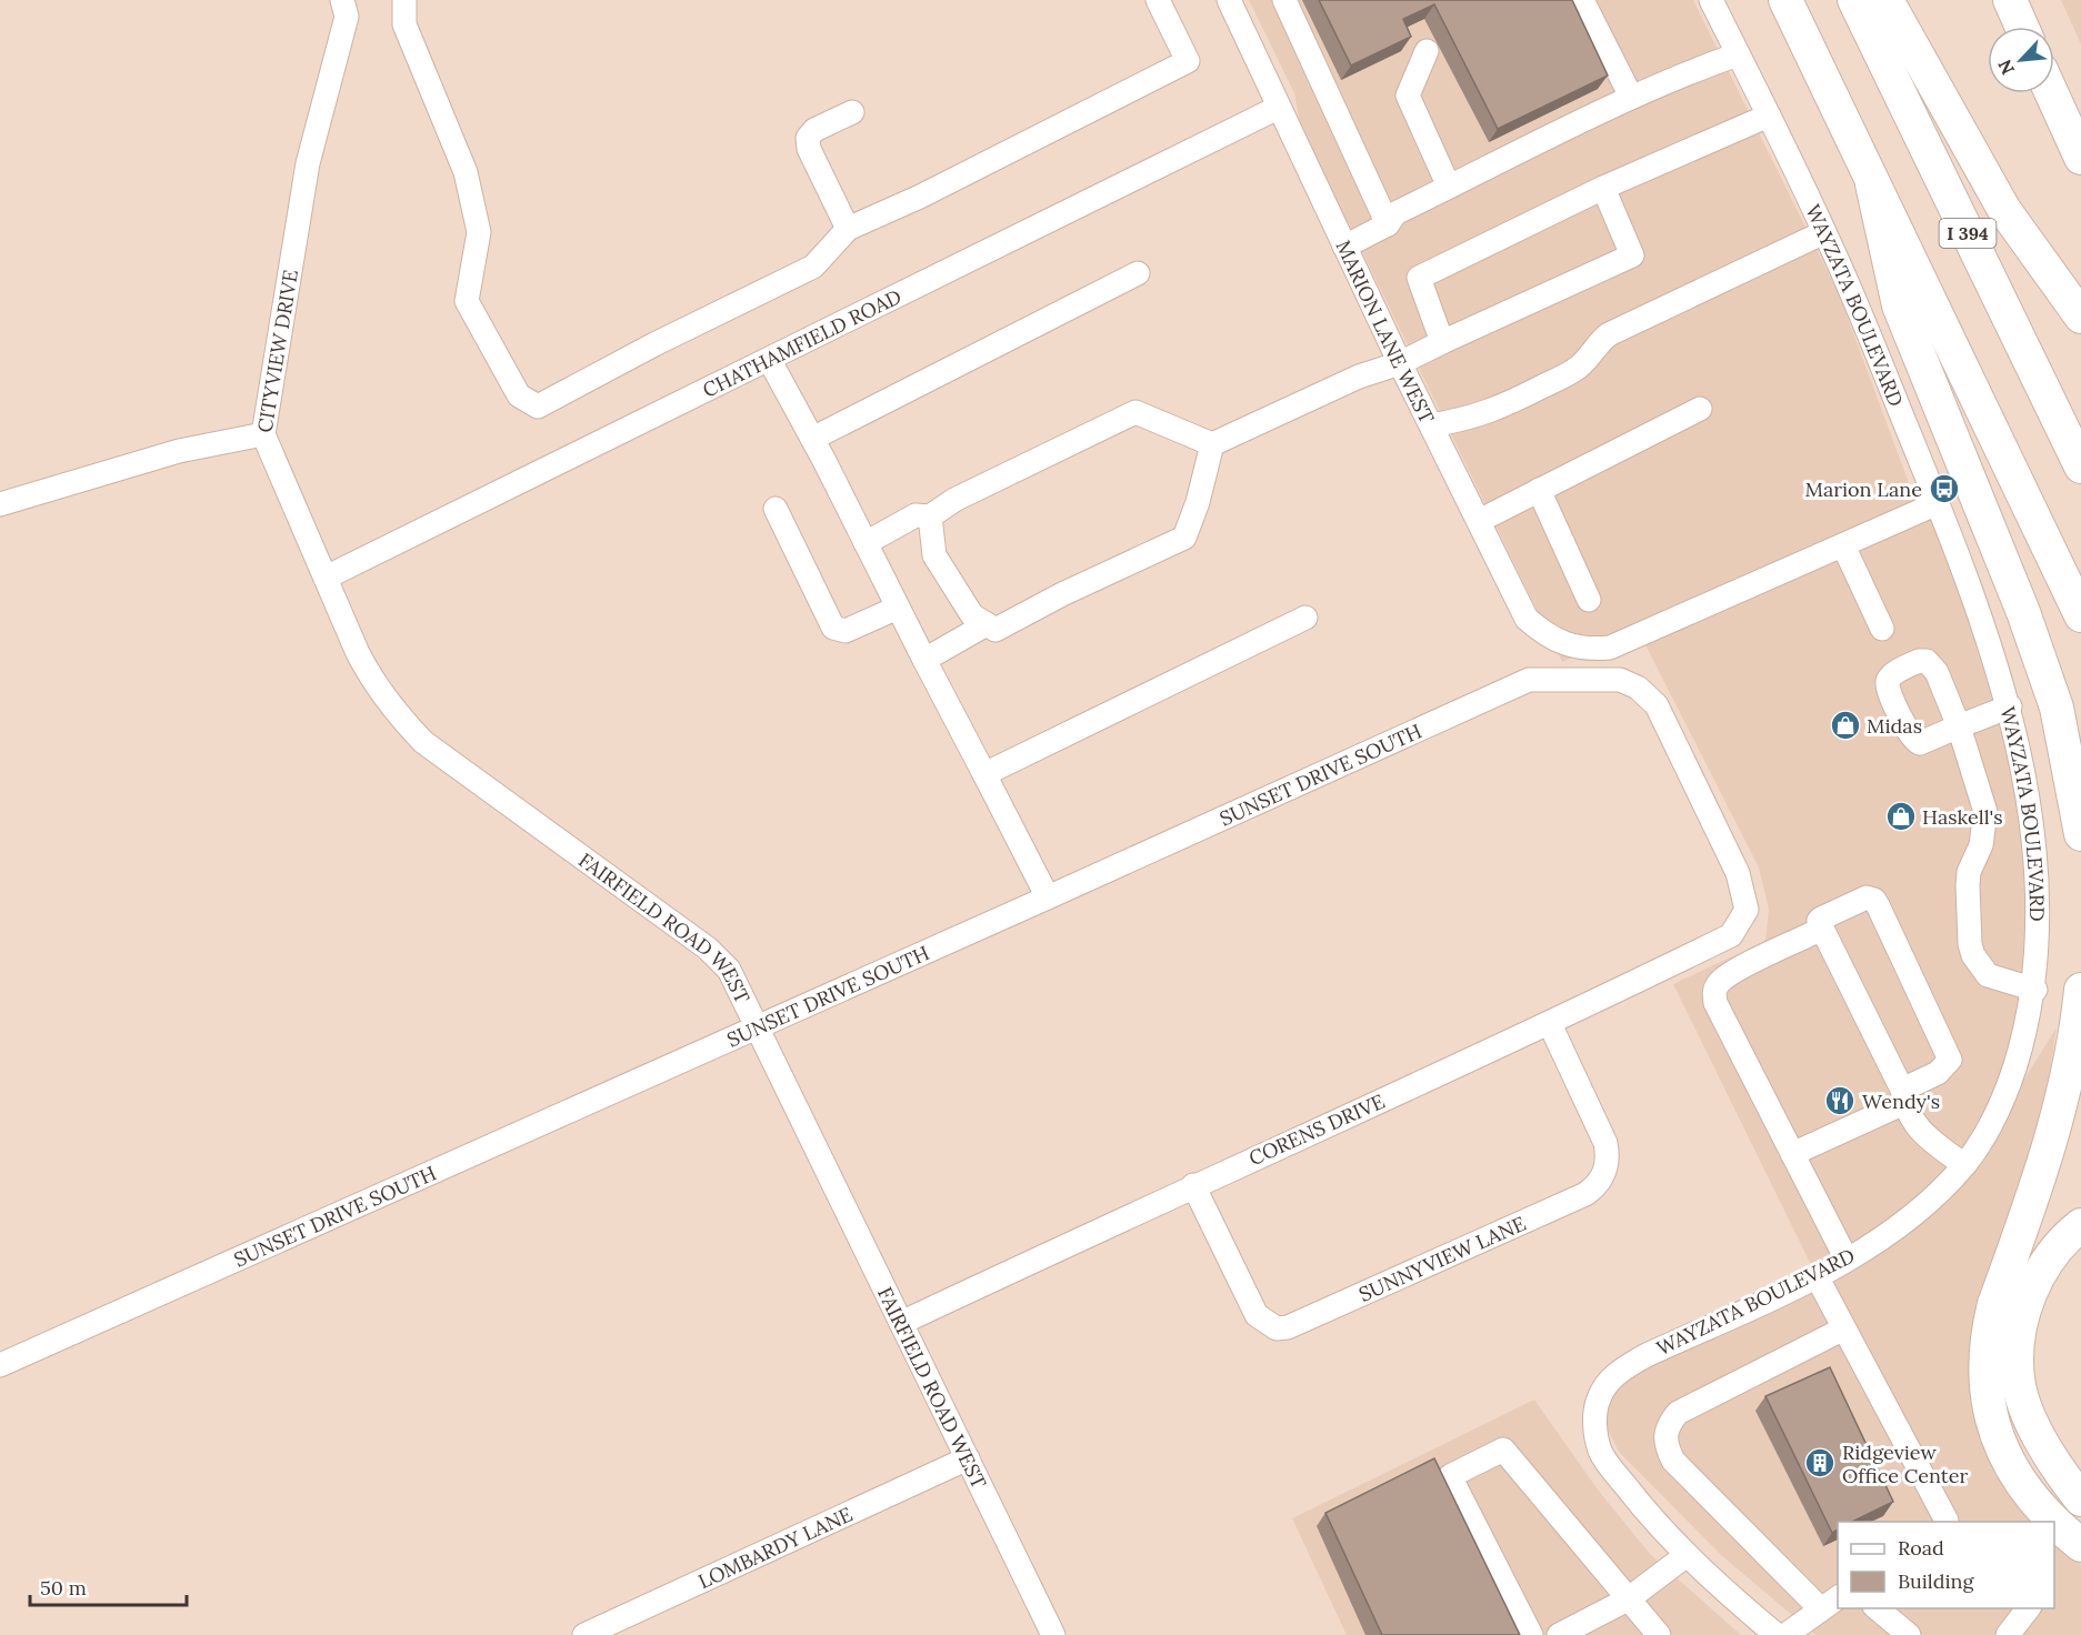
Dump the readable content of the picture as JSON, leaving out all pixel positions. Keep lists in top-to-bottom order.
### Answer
{
  "streets": {
    "highway": ["I 394"],
    "street": [
      "WAYZATA BOULEVARD",
      "MARION LANE WEST",
      "CHATHAMFIELD ROAD",
      "CITYVIEW DRIVE",
      "SUNSET DRIVE SOUTH",
      "FAIRFIELD ROAD WEST",
      "CORENS DRIVE",
      "SUNNYVIEW LANE",
      "LOMBARDY LANE"
    ]
  },
  "crossings": [
    ["MARION LANE WEST", "CHATHAMFIELD ROAD"],
    ["CHATHAMFIELD ROAD", "FAIRFIELD ROAD WEST"],
    ["CITYVIEW DRIVE", "FAIRFIELD ROAD WEST"],
    ["SUNSET DRIVE SOUTH", "FAIRFIELD ROAD WEST"],
    ["SUNSET DRIVE SOUTH", "CORENS DRIVE"],
    ["FAIRFIELD ROAD WEST", "CORENS DRIVE"],
    ["FAIRFIELD ROAD WEST", "LOMBARDY LANE"],
    ["CORENS DRIVE", "SUNNYVIEW LANE"]
  ],
  "places": {
    "bus stop": ["Marion Lane"],
    "shop": ["Midas", "Haskell's"],
    "restaurant": ["Wendy's"],
    "building": ["Ridgeview Office Center"]
  },
  "legend": ["Road", "Building"],
  "scale_bar": "50 m",
  "north": "bottom left"
}
